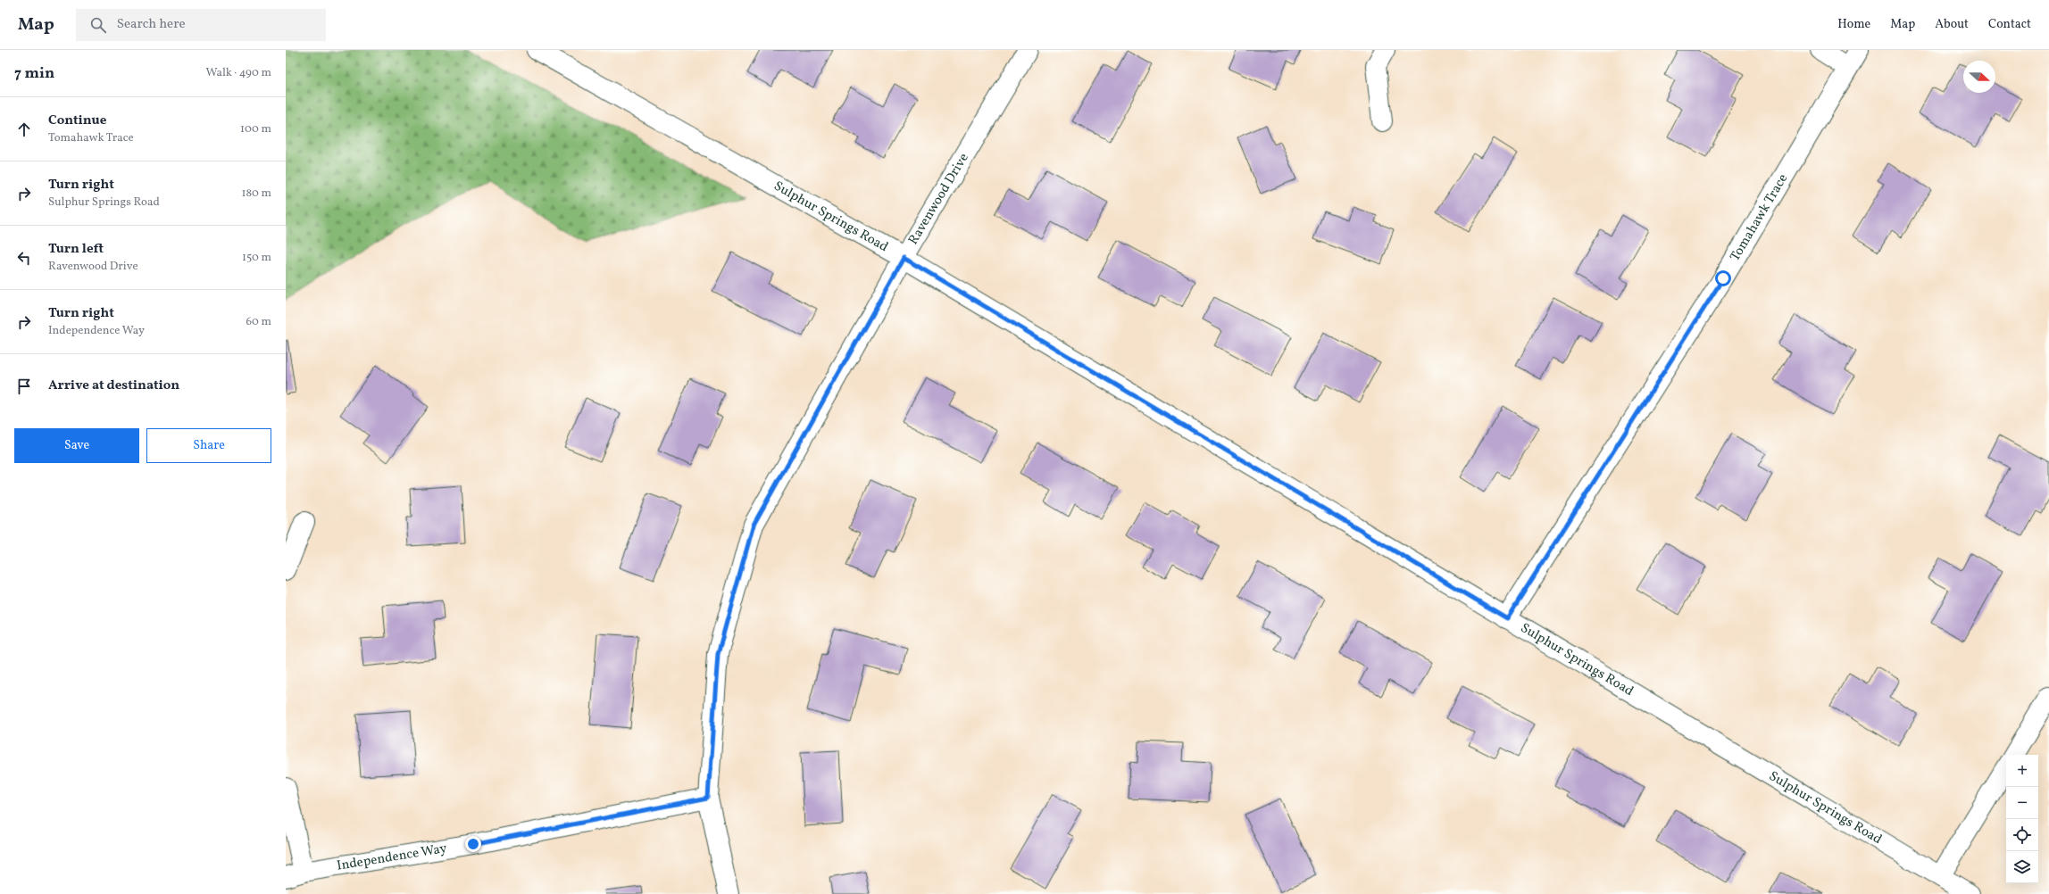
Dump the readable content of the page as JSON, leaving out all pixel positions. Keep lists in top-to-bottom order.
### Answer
{
  "streets": {
    "street": [
      "Ravenwood Drive",
      "Sulphur Springs Road",
      "Tomahawk Trace",
      "Independence Way"
    ]
  },
  "crossings": [
    ["Ravenwood Drive", "Sulphur Springs Road"],
    ["Ravenwood Drive", "Independence Way"],
    ["Sulphur Springs Road", "Tomahawk Trace"]
  ],
  "north": "right",
  "page": {
    "header": "Map",
    "search": "Search here",
    "nav": [
      "Home",
      "Map",
      "About",
      "Contact"
    ],
    "heading": ["7 min", "Walk · 490 m"],
    "list": [
      ["Continue", "Tomahawk Trace", "100 m"],
      ["Turn right", "Sulphur Springs Road", "180 m"],
      ["Turn left", "Ravenwood Drive", "150 m"],
      ["Turn right", "Independence Way", "60 m"],
      "Arrive at destination"
    ],
    "buttons": ["Save", "Share"],
    "map_buttons": ["+", "−"]
  }
}
